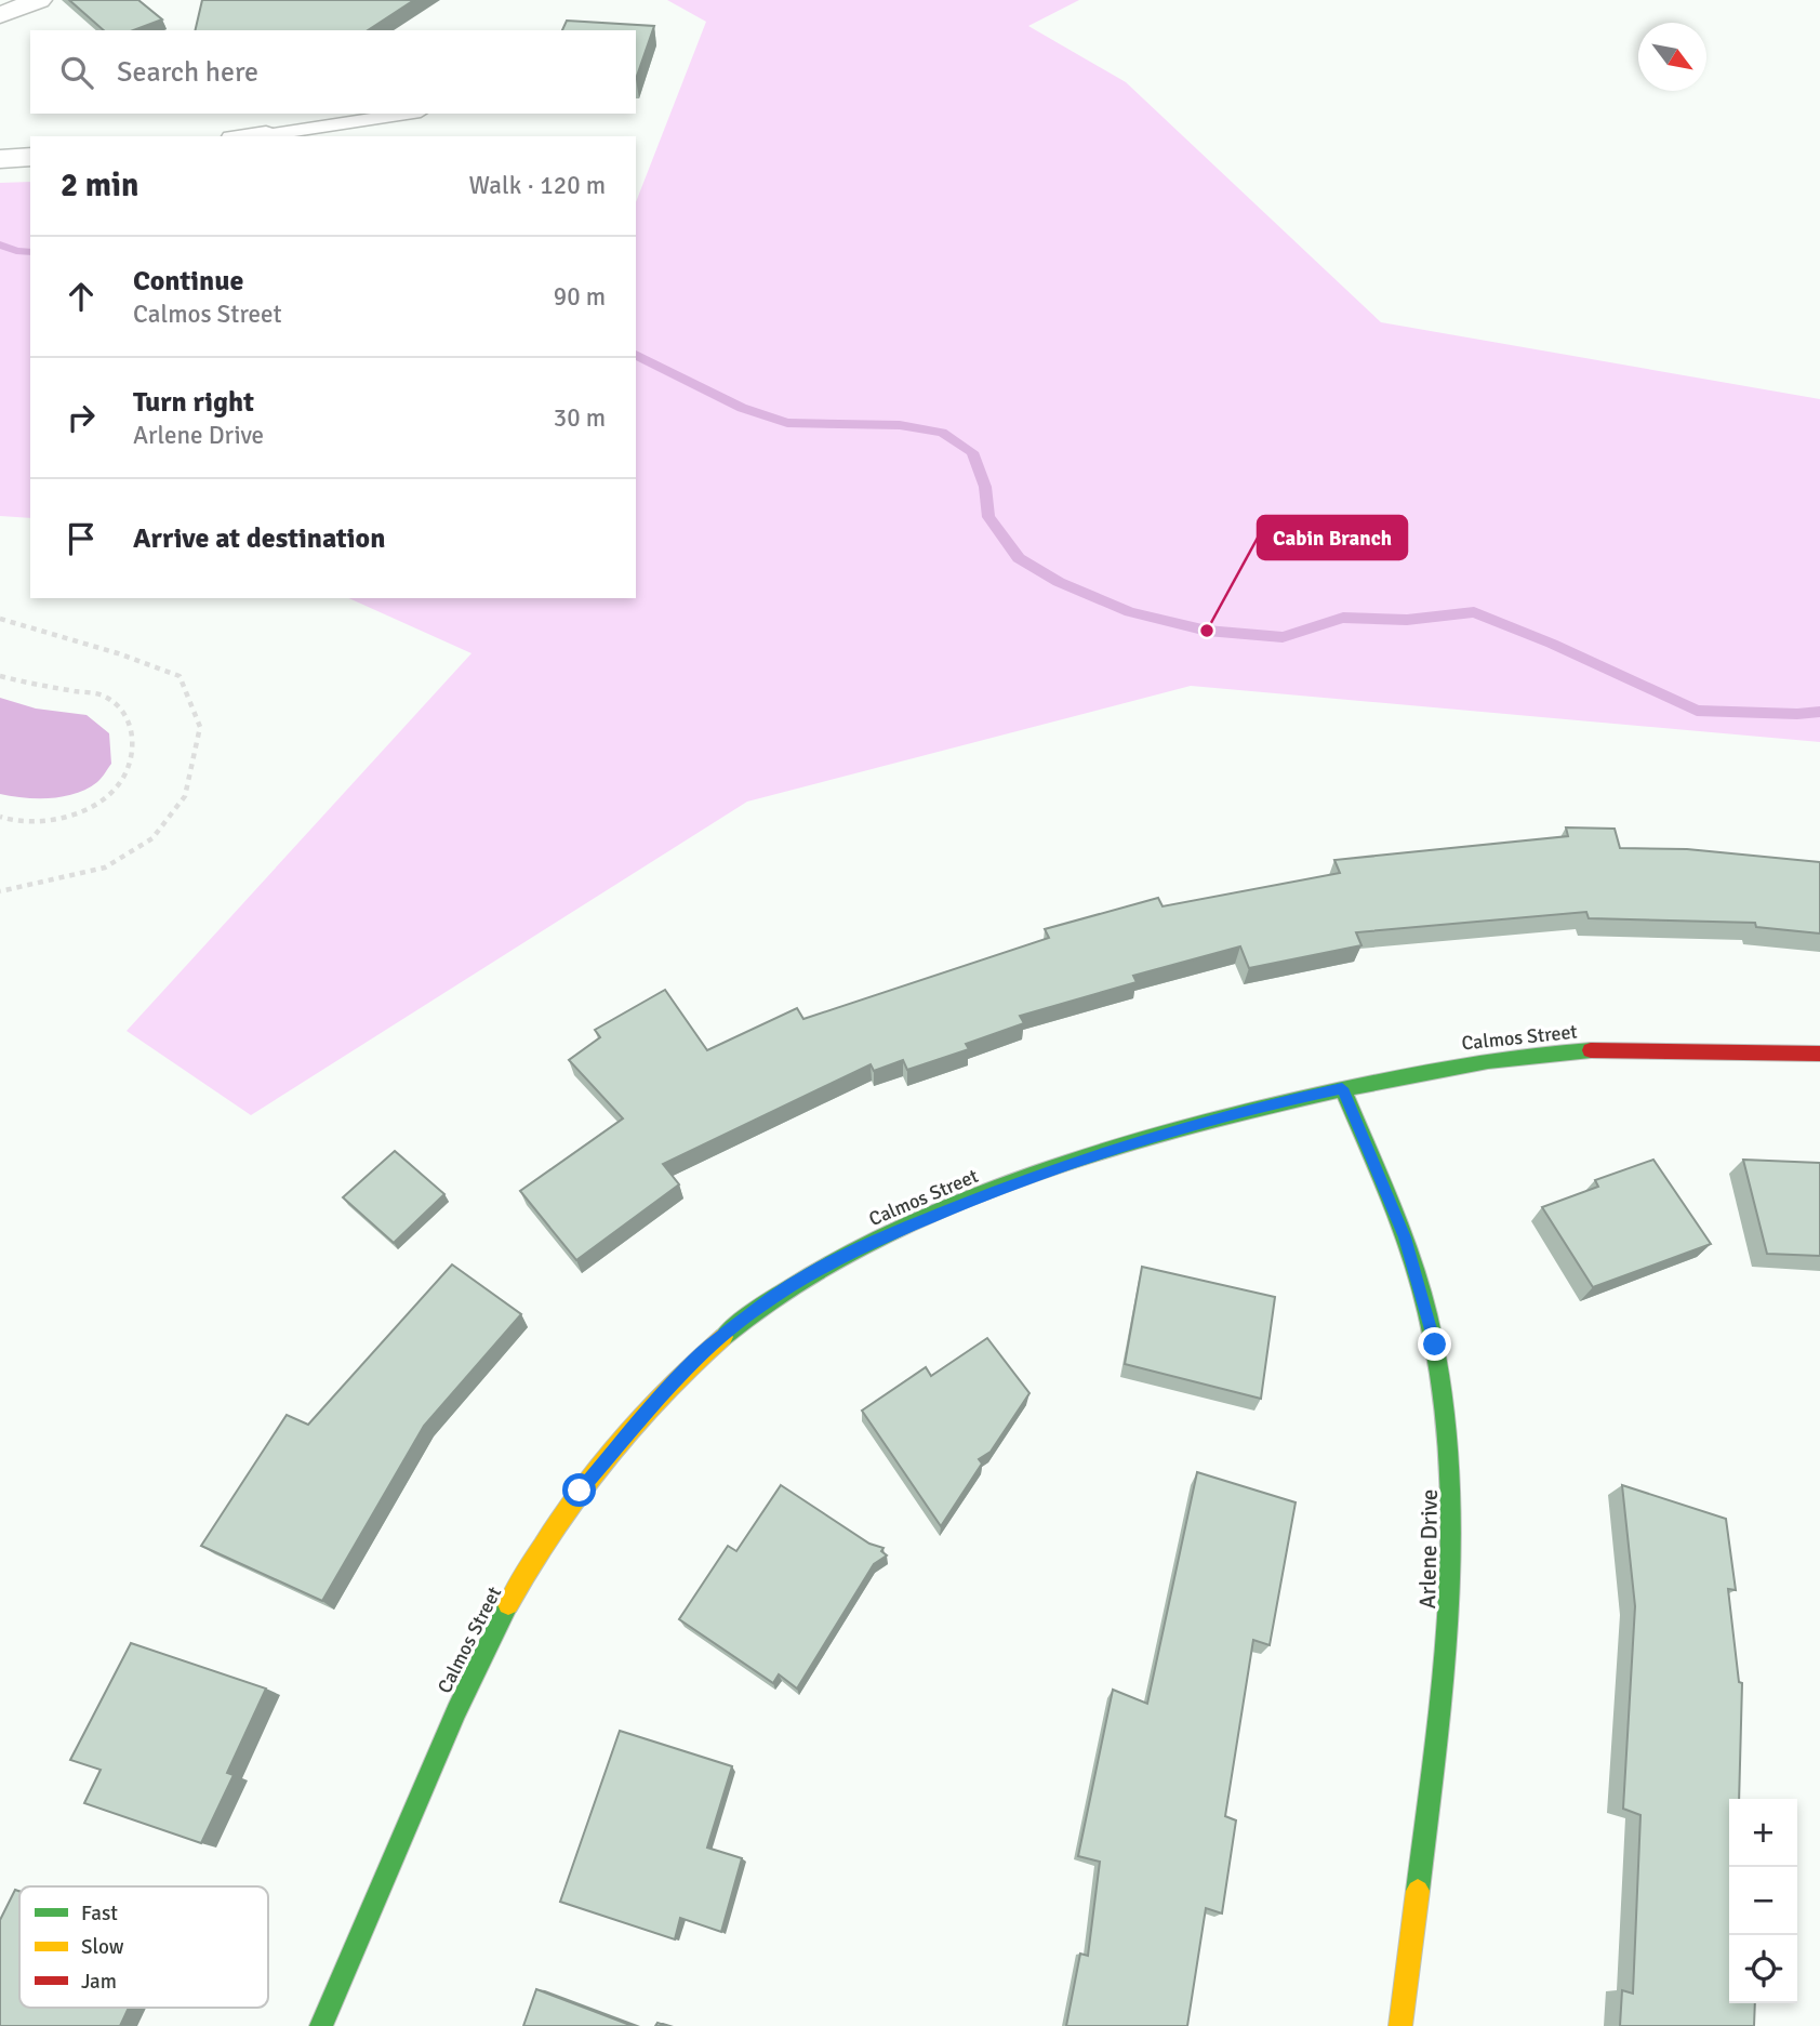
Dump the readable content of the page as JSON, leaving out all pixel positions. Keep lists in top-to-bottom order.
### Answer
{
  "streets": {
    "street": ["Calmos Street", "Arlene Drive"]
  },
  "crossings": [
    ["Calmos Street", "Arlene Drive"]
  ],
  "places": ["Cabin Branch"],
  "legend": ["Fast", "Slow", "Jam"],
  "north": "bottom right",
  "page": {
    "search": "Search here",
    "heading": ["2 min", "Walk · 120 m"],
    "list": [
      ["Continue", "Calmos Street", "90 m"],
      ["Turn right", "Arlene Drive", "30 m"],
      "Arrive at destination"
    ],
    "map_buttons": ["+", "−"]
  }
}
